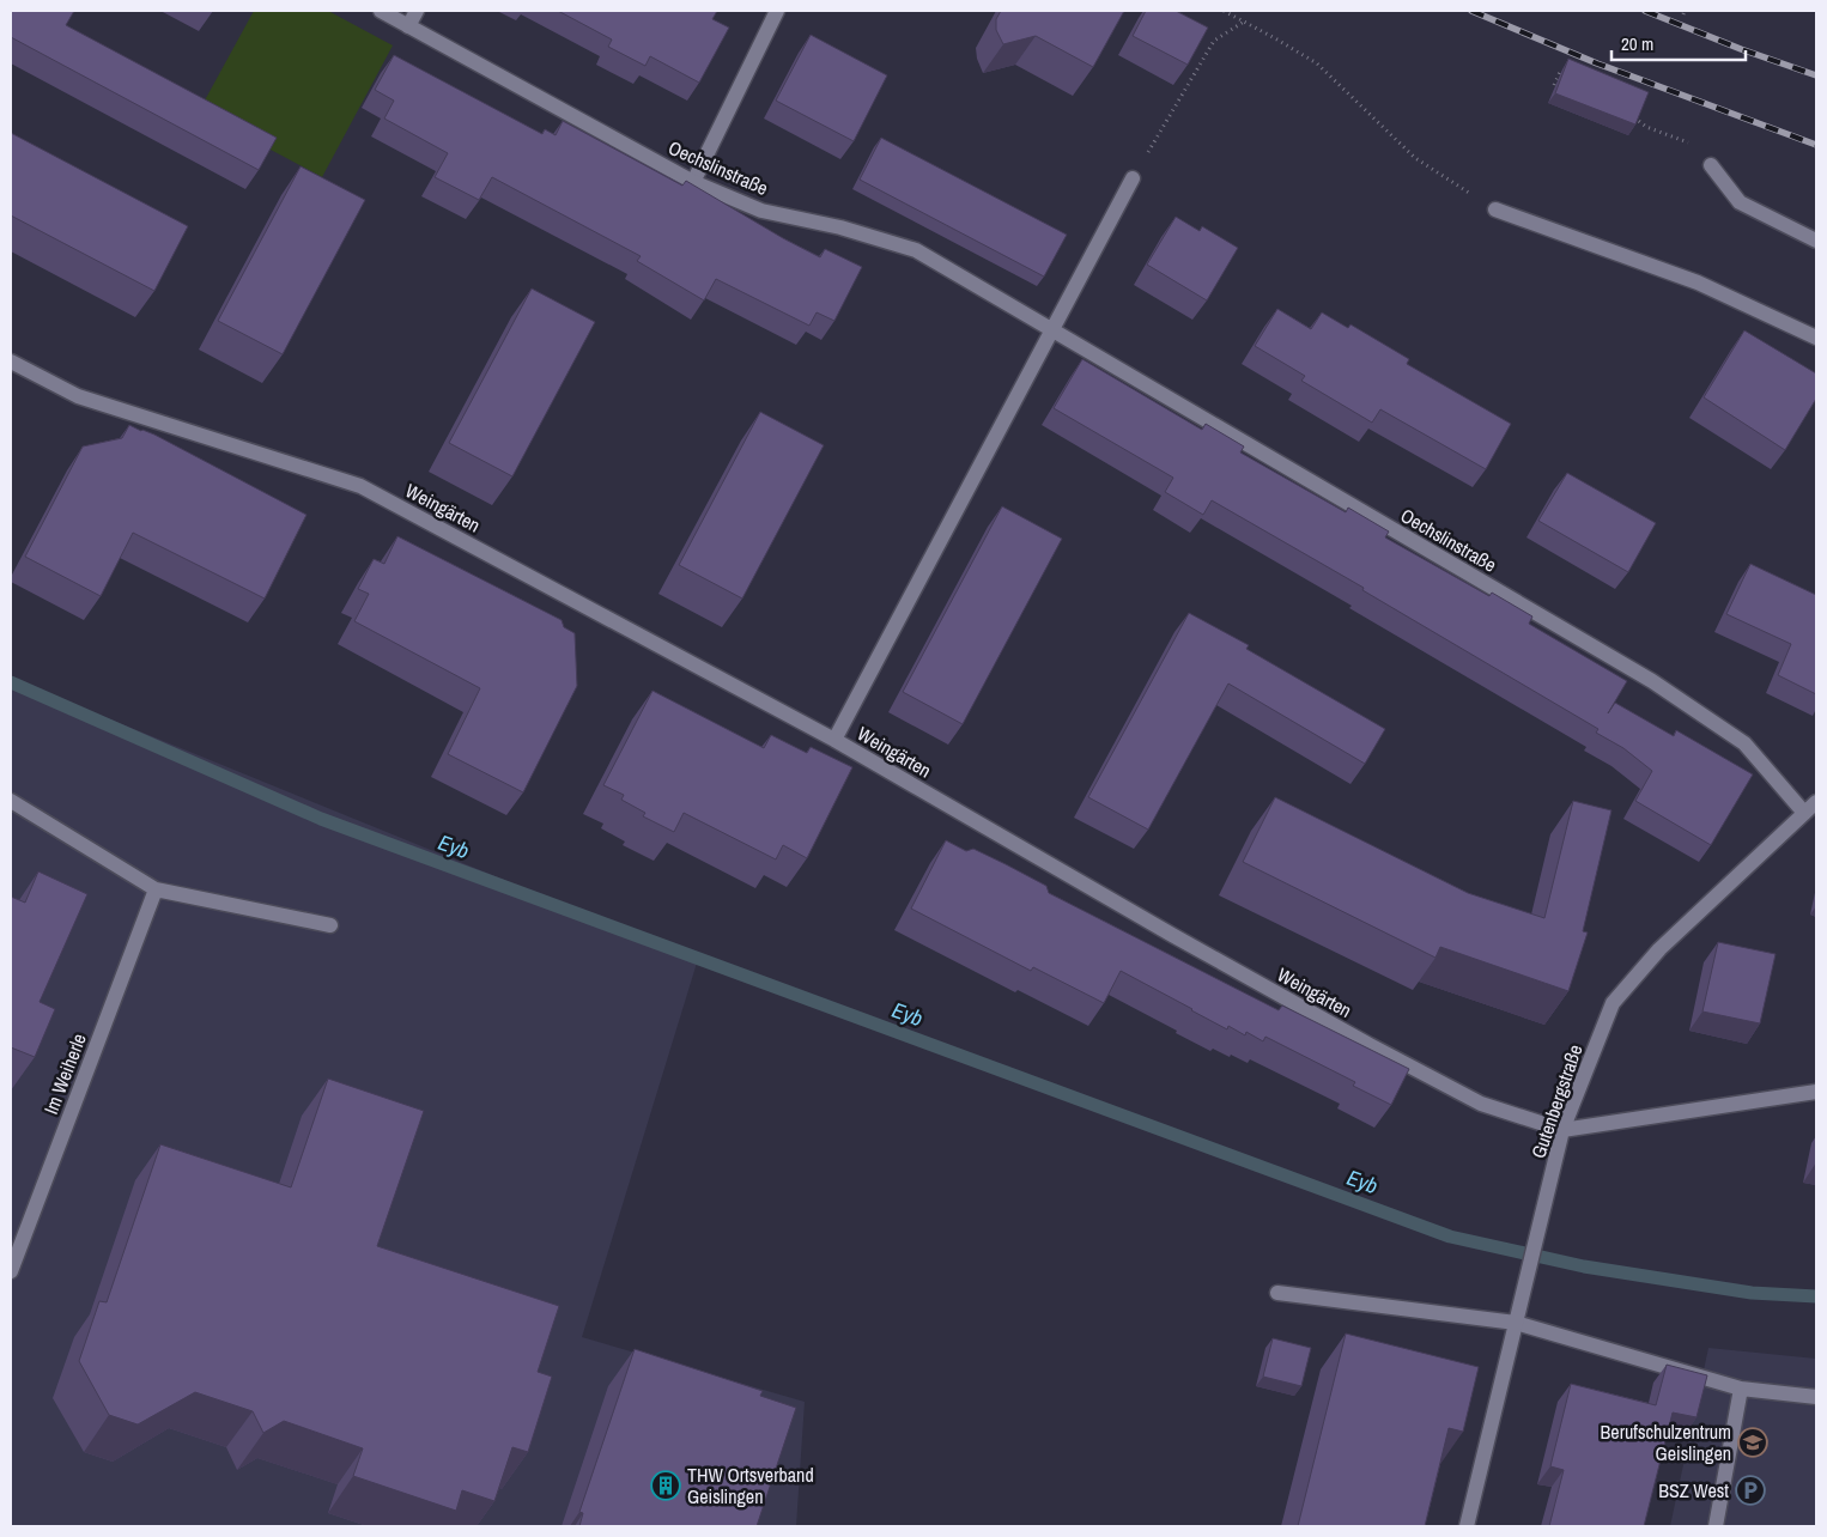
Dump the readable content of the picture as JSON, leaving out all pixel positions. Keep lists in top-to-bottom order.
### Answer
{
  "streets": {
    "street": [
      "Oechslinstraße",
      "Weingärten",
      "Im Weiherle",
      "Gutenbergstraße"
    ]
  },
  "crossings": [
    ["Oechslinstraße", "Weingärten"],
    ["Oechslinstraße", "Gutenbergstraße"],
    ["Weingärten", "Gutenbergstraße"]
  ],
  "water": ["Eyb"],
  "places": {
    "school or university": ["Berufschulzentrum Geislingen"],
    "building": ["THW Ortsverband Geislingen"],
    "parking": ["BSZ West"]
  },
  "scale_bar": "20 m"
}
